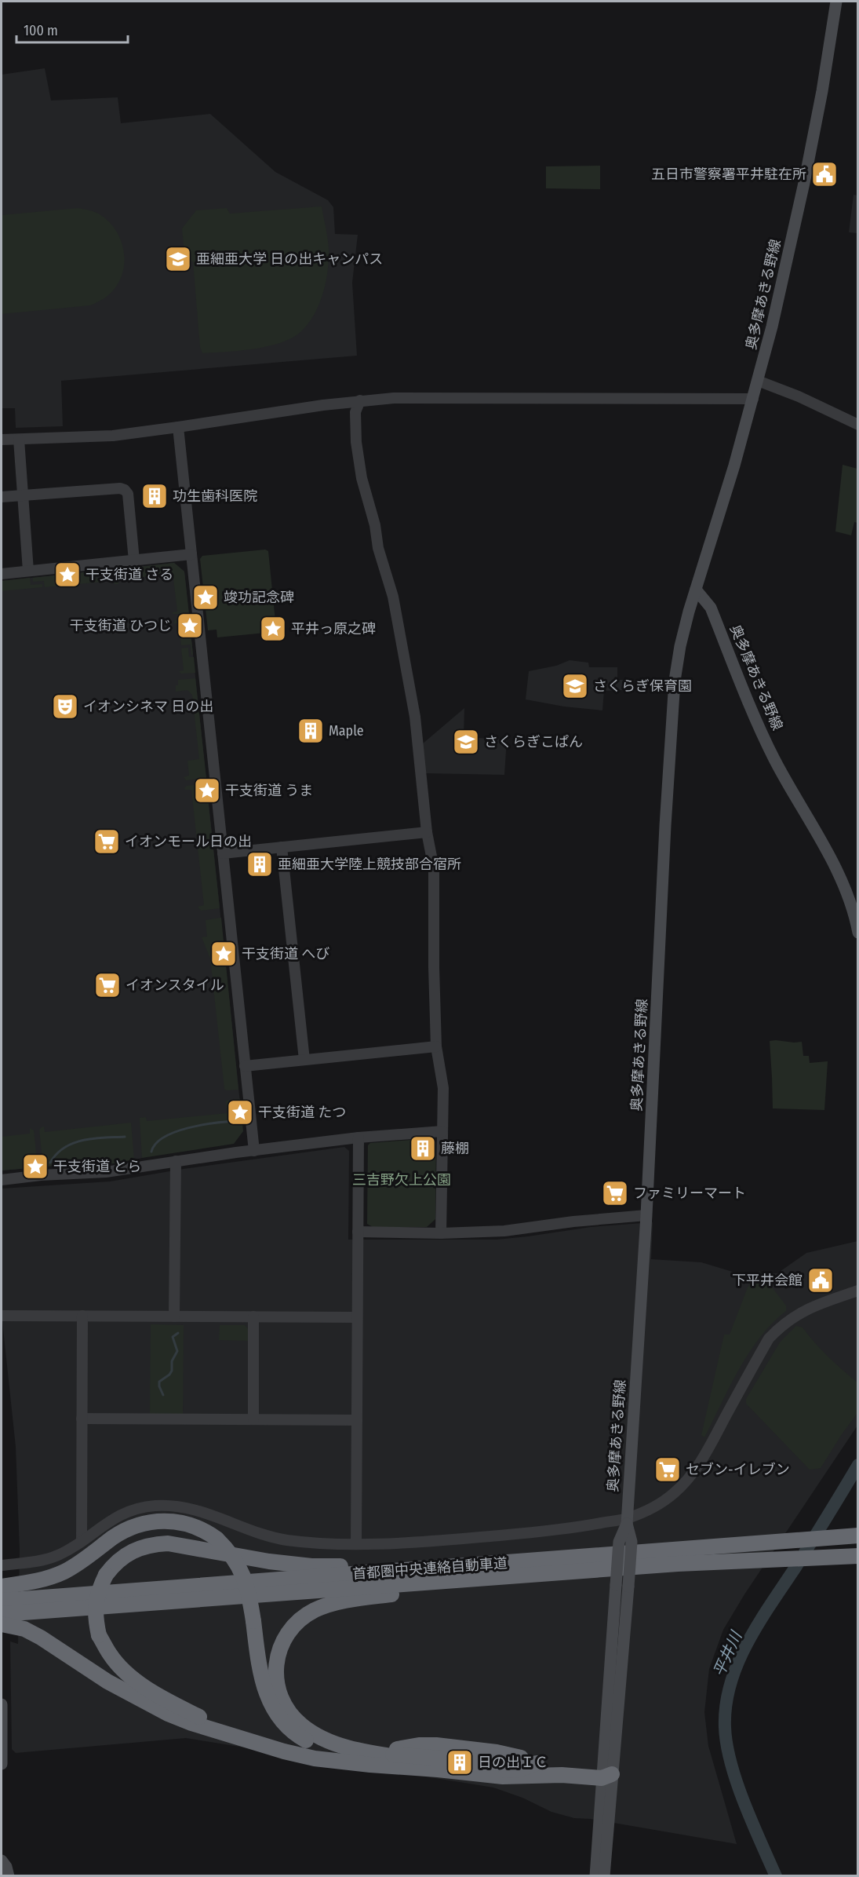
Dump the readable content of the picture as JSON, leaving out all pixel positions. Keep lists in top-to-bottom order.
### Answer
{
  "streets": {
    "highway": ["首都圏中央連絡自動車道"],
    "main road": ["奥多摩あきる野線"]
  },
  "water": ["平井川"],
  "parks": ["三吉野欠上公園"],
  "places": {
    "public building": ["五日市警察署平井駐在所", "下平井会館"],
    "school or university": ["亜細亜大学 日の出キャンパス", "さくらぎ保育園", "さくらぎこぱん"],
    "building": [
      "功生歯科医院",
      "Maple",
      "亜細亜大学陸上競技部合宿所",
      "藤棚",
      "日の出ＩＣ"
    ],
    "place": [
      "干支街道 さる",
      "竣功記念碑",
      "干支街道 ひつじ",
      "平井っ原之碑",
      "干支街道 うま",
      "干支街道 へび",
      "干支街道 たつ",
      "干支街道 とら"
    ],
    "theatre": ["イオンシネマ 日の出"],
    "supermarket": [
      "イオンモール日の出",
      "イオンスタイル",
      "ファミリーマート",
      "セブン-イレブン"
    ]
  },
  "scale_bar": "100 m"
}
